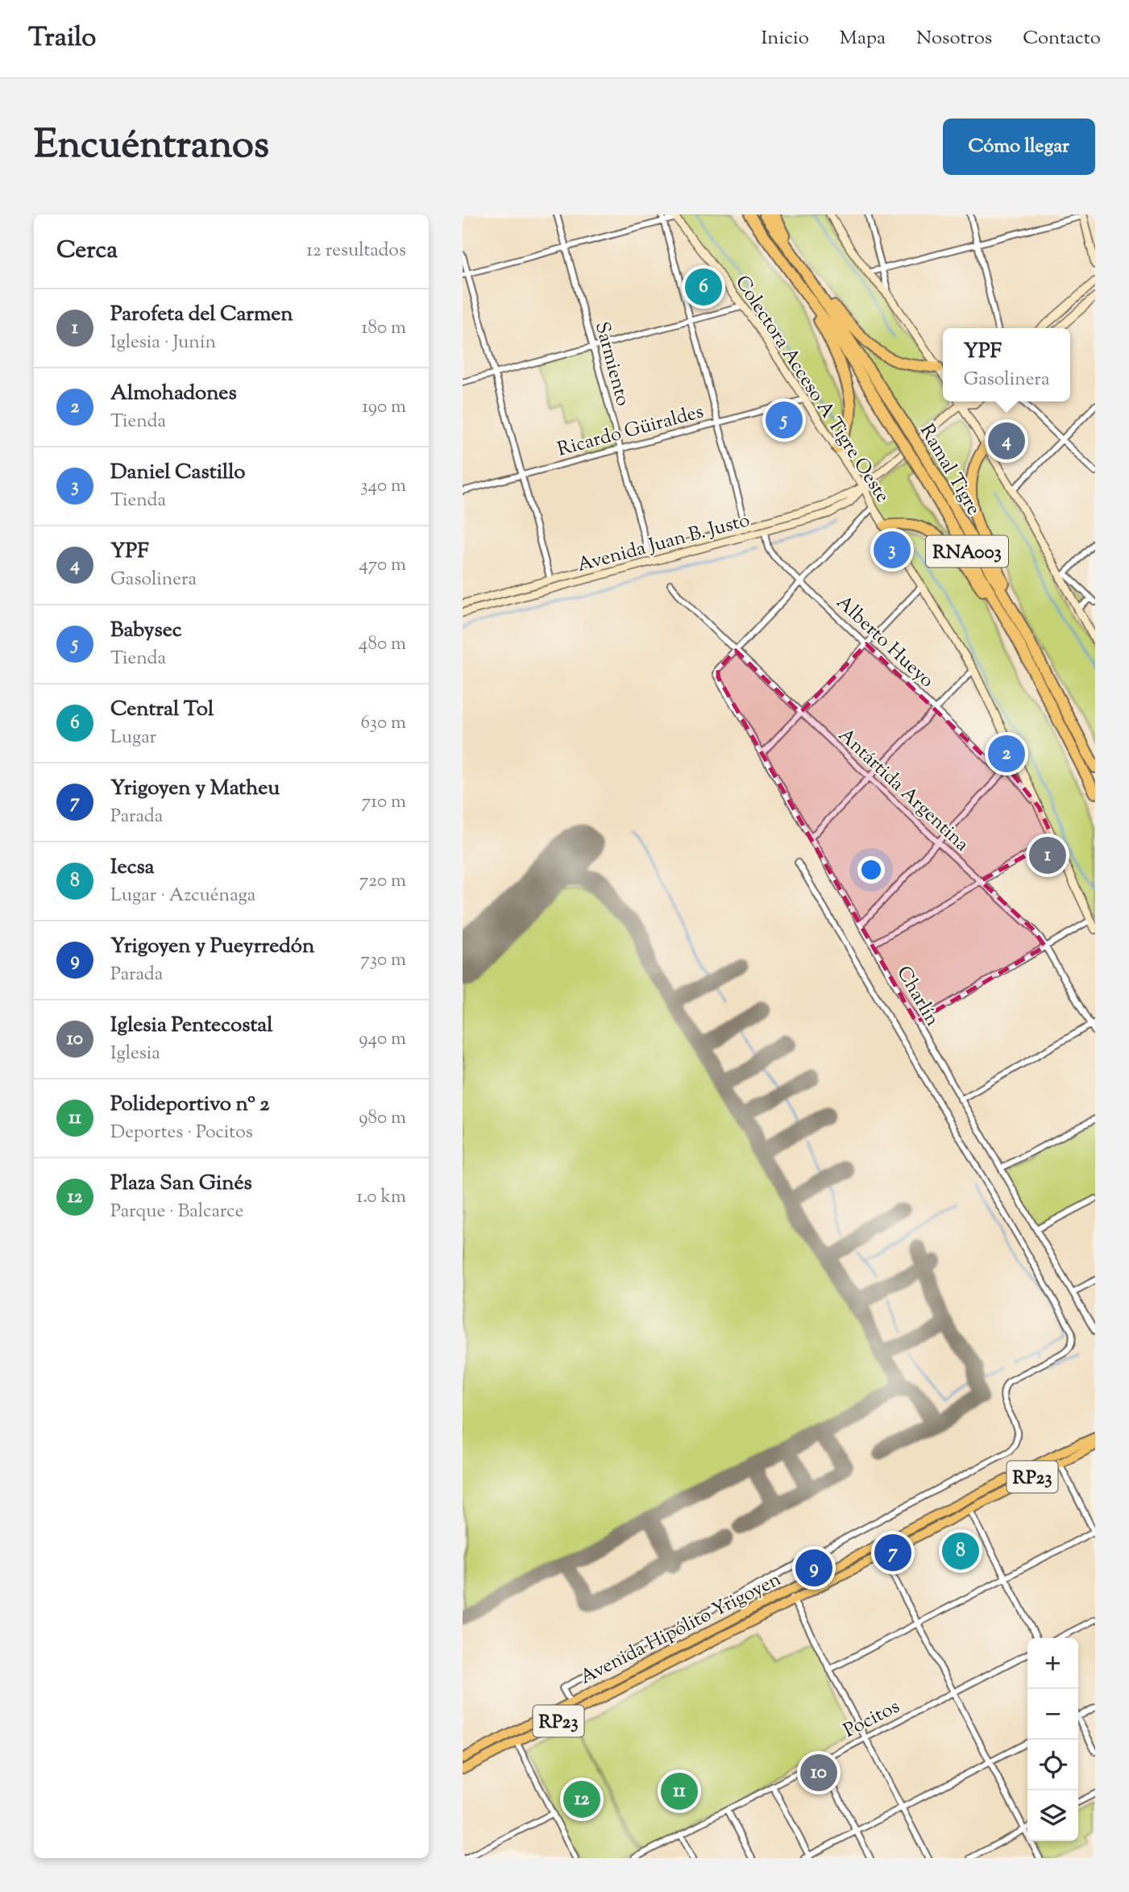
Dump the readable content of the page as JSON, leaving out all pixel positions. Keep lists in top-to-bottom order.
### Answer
{
  "streets": {
    "highway": ["Ramal Tigre", "RNA003"],
    "main road": ["RP23", "Avenida Hipólito Yrigoyen"],
    "street": [
      "Sarmiento",
      "Colectora Acceso A Tigre Oeste",
      "Ricardo Güiraldes",
      "Avenida Juan B. Justo",
      "Alberto Hueyo",
      "Antártida Argentina",
      "Charlín",
      "Pocitos"
    ]
  },
  "crossings": [
    ["Sarmiento", "Ricardo Güiraldes"],
    ["Sarmiento", "Avenida Juan B. Justo"],
    ["Colectora Acceso A Tigre Oeste", "Ricardo Güiraldes"],
    ["Colectora Acceso A Tigre Oeste", "Avenida Juan B. Justo"],
    ["Ramal Tigre", "RNA003"],
    ["Avenida Juan B. Justo", "Alberto Hueyo"],
    ["Antártida Argentina", "Charlín"]
  ],
  "page": {
    "header": "Trailo",
    "nav": [
      "Inicio",
      "Mapa",
      "Nosotros",
      "Contacto"
    ],
    "title": "Encuéntranos",
    "buttons": "Cómo llegar",
    "heading": ["Cerca", "12 resultados"],
    "pins": [
      "6",
      "5",
      "4",
      "3",
      "2",
      "1",
      "8",
      "7",
      "9",
      "10",
      "11",
      "12"
    ],
    "list": [
      {
        "mark": "1",
        "name": "Parofeta del Carmen",
        "note": "Iglesia · Junín",
        "value": "180 m"
      },
      {
        "mark": "2",
        "name": "Almohadones",
        "note": "Tienda",
        "value": "190 m"
      },
      {
        "mark": "3",
        "name": "Daniel Castillo",
        "note": "Tienda",
        "value": "340 m"
      },
      {
        "mark": "4",
        "name": "YPF",
        "note": "Gasolinera",
        "value": "470 m"
      },
      {
        "mark": "5",
        "name": "Babysec",
        "note": "Tienda",
        "value": "480 m"
      },
      {
        "mark": "6",
        "name": "Central Tol",
        "note": "Lugar",
        "value": "630 m"
      },
      {
        "mark": "7",
        "name": "Yrigoyen y Matheu",
        "note": "Parada",
        "value": "710 m"
      },
      {
        "mark": "8",
        "name": "Iecsa",
        "note": "Lugar · Azcuénaga",
        "value": "720 m"
      },
      {
        "mark": "9",
        "name": "Yrigoyen y Pueyrredón",
        "note": "Parada",
        "value": "730 m"
      },
      {
        "mark": "10",
        "name": "Iglesia Pentecostal",
        "note": "Iglesia",
        "value": "940 m"
      },
      {
        "mark": "11",
        "name": "Polideportivo nº 2",
        "note": "Deportes · Pocitos",
        "value": "980 m"
      },
      {
        "mark": "12",
        "name": "Plaza San Ginés",
        "note": "Parque · Balcarce",
        "value": "1.0 km"
      }
    ],
    "popup": ["YPF", "Gasolinera"],
    "map_buttons": ["+", "−"]
  }
}
